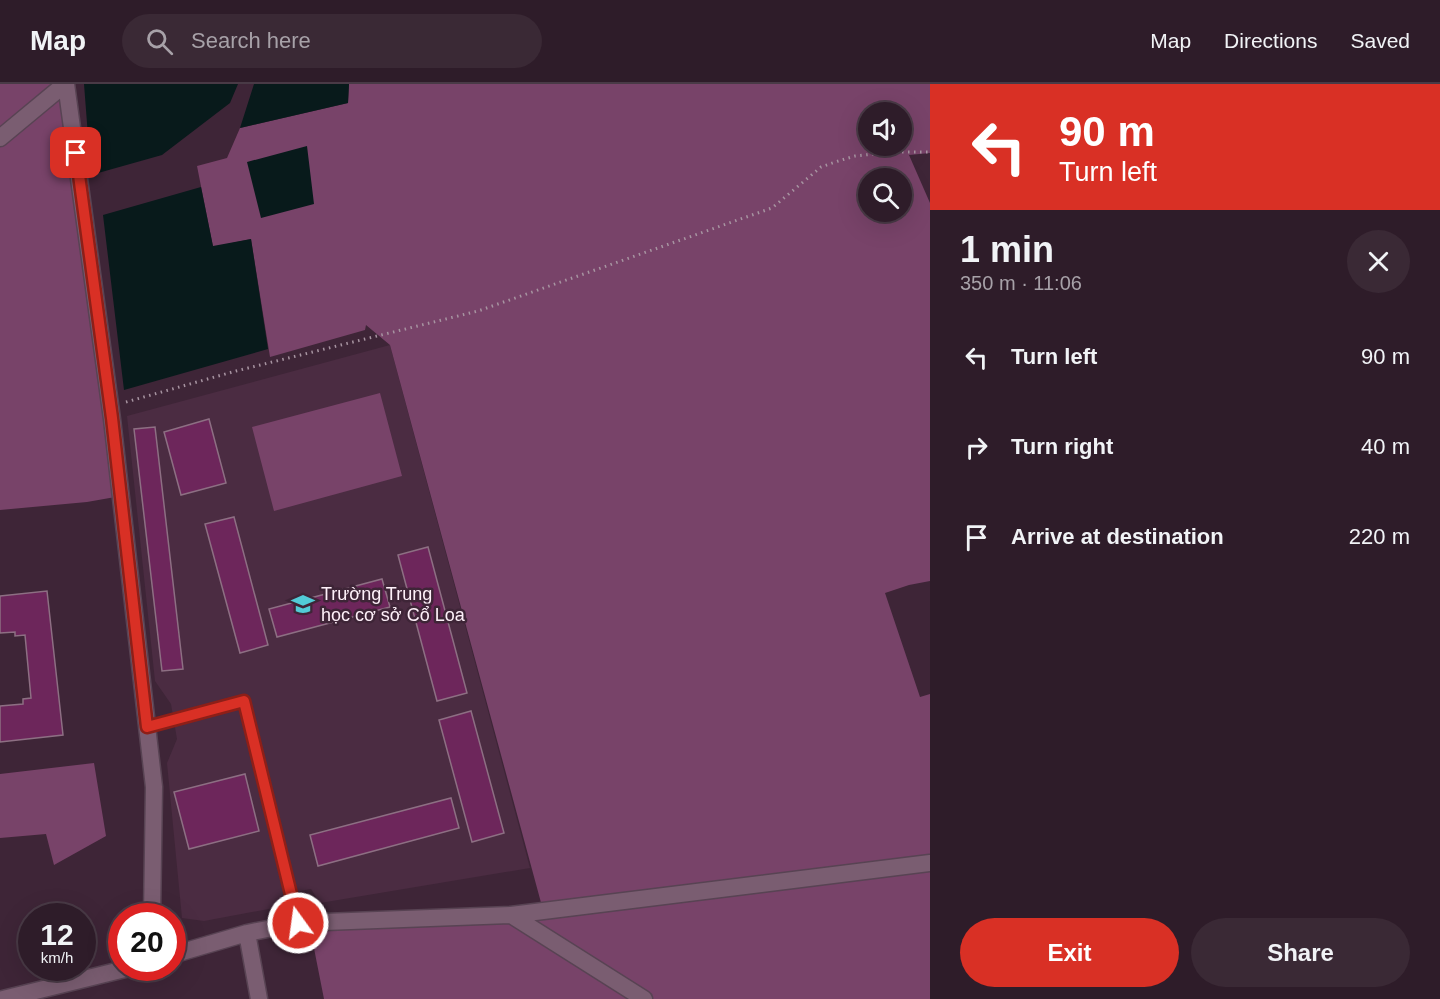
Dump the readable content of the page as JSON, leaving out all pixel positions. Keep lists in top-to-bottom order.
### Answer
{
  "places": {
    "school or university": ["Trường Trung học cơ sở Cổ Loa"]
  },
  "page": {
    "header": "Map",
    "search": "Search here",
    "nav": ["Map", "Directions", "Saved"],
    "turn": ["90 m", "Turn left"],
    "heading": ["1 min", "350 m · 11:06"],
    "list": [
      {
        "name": "Turn left",
        "value": "90 m"
      },
      {
        "name": "Turn right",
        "value": "40 m"
      },
      {
        "name": "Arrive at destination",
        "value": "220 m"
      }
    ],
    "speed": "12 km/h",
    "limit": "20",
    "buttons": ["Exit", "Share"]
  }
}
